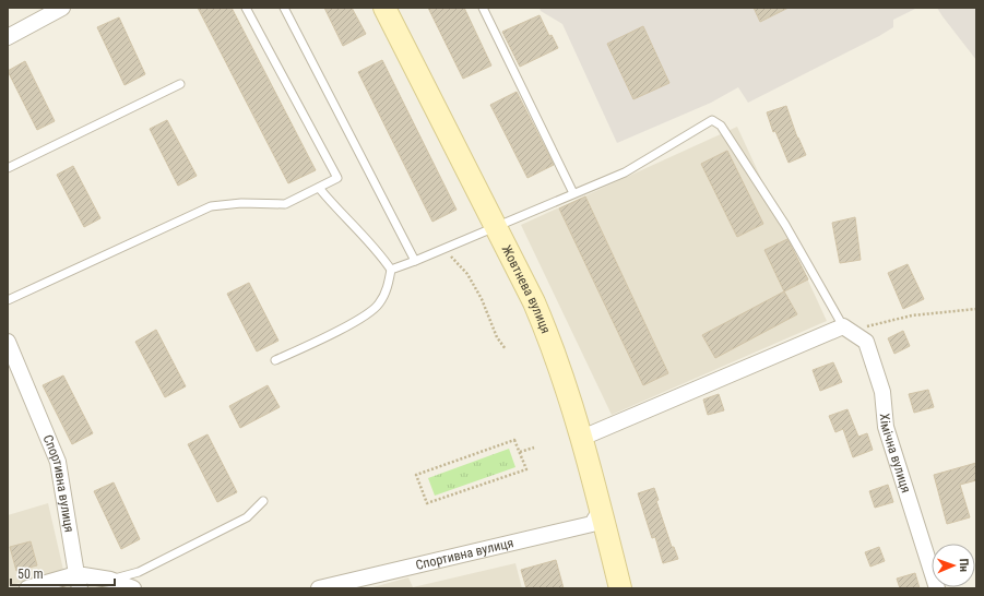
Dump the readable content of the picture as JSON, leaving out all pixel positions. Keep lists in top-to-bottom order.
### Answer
{
  "streets": {
    "main road": ["Жовтнева вулиця"],
    "street": ["Хімічна вулиця", "Спортивна вулиця"]
  },
  "crossings": [
    ["Жовтнева вулиця", "Спортивна вулиця"]
  ],
  "scale_bar": "50 m",
  "north": "right"
}
